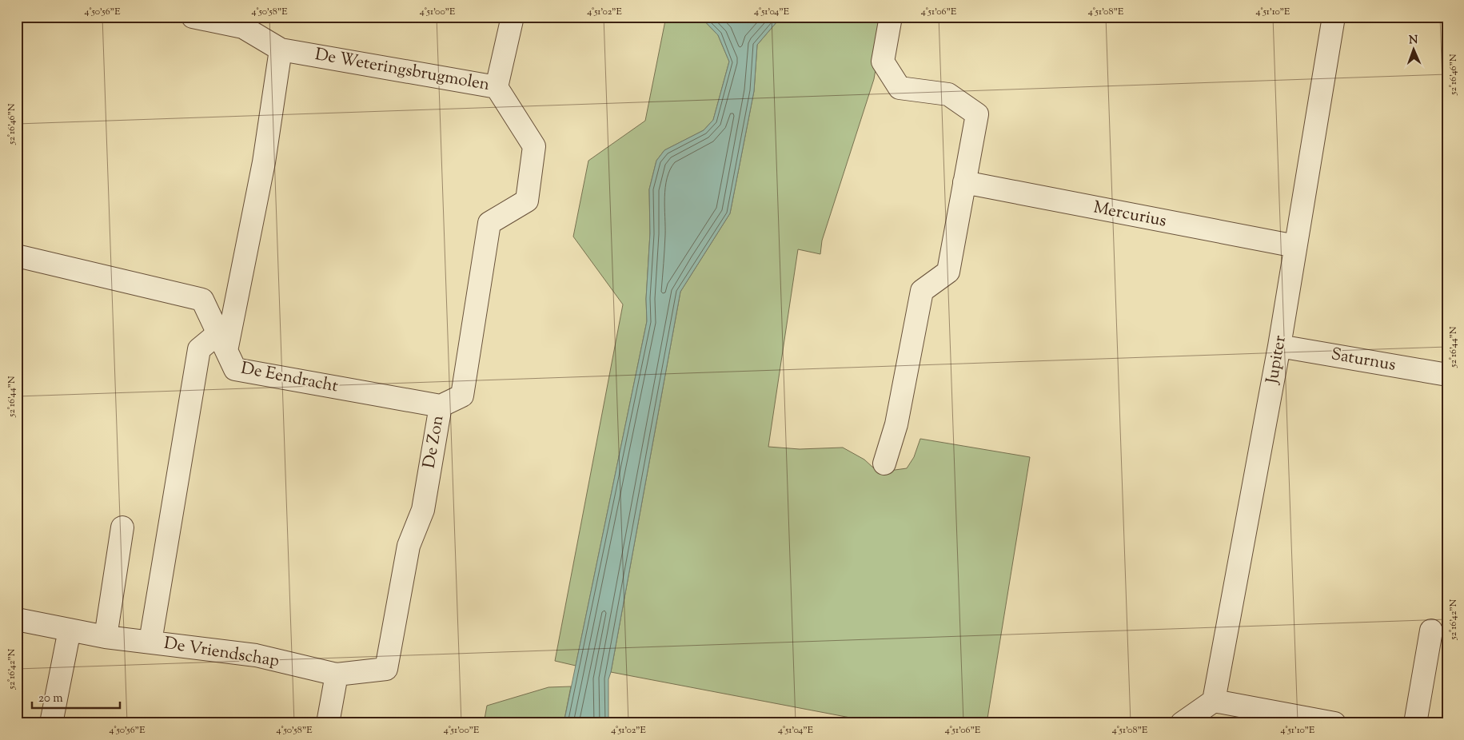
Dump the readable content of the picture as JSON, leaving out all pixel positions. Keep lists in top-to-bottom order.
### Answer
{
  "streets": {
    "street": [
      "De Weteringsbrugmolen",
      "Mercurius",
      "Jupiter",
      "Saturnus",
      "De Eendracht",
      "De Zon",
      "De Vriendschap"
    ]
  },
  "crossings": [
    ["De Weteringsbrugmolen", "De Zon"],
    ["Mercurius", "Jupiter"],
    ["Jupiter", "Saturnus"],
    ["De Eendracht", "De Zon"],
    ["De Zon", "De Vriendschap"]
  ],
  "scale_bar": "20 m",
  "north": "top",
  "coordinates": [
    "4°50'56\"E",
    "4°50'58\"E",
    "4°51'00\"E",
    "4°51'02\"E",
    "4°51'04\"E",
    "4°51'06\"E",
    "4°51'08\"E",
    "4°51'10\"E",
    "52°16'46\"N",
    "52°16'44\"N",
    "52°16'42\"N"
  ]
}
